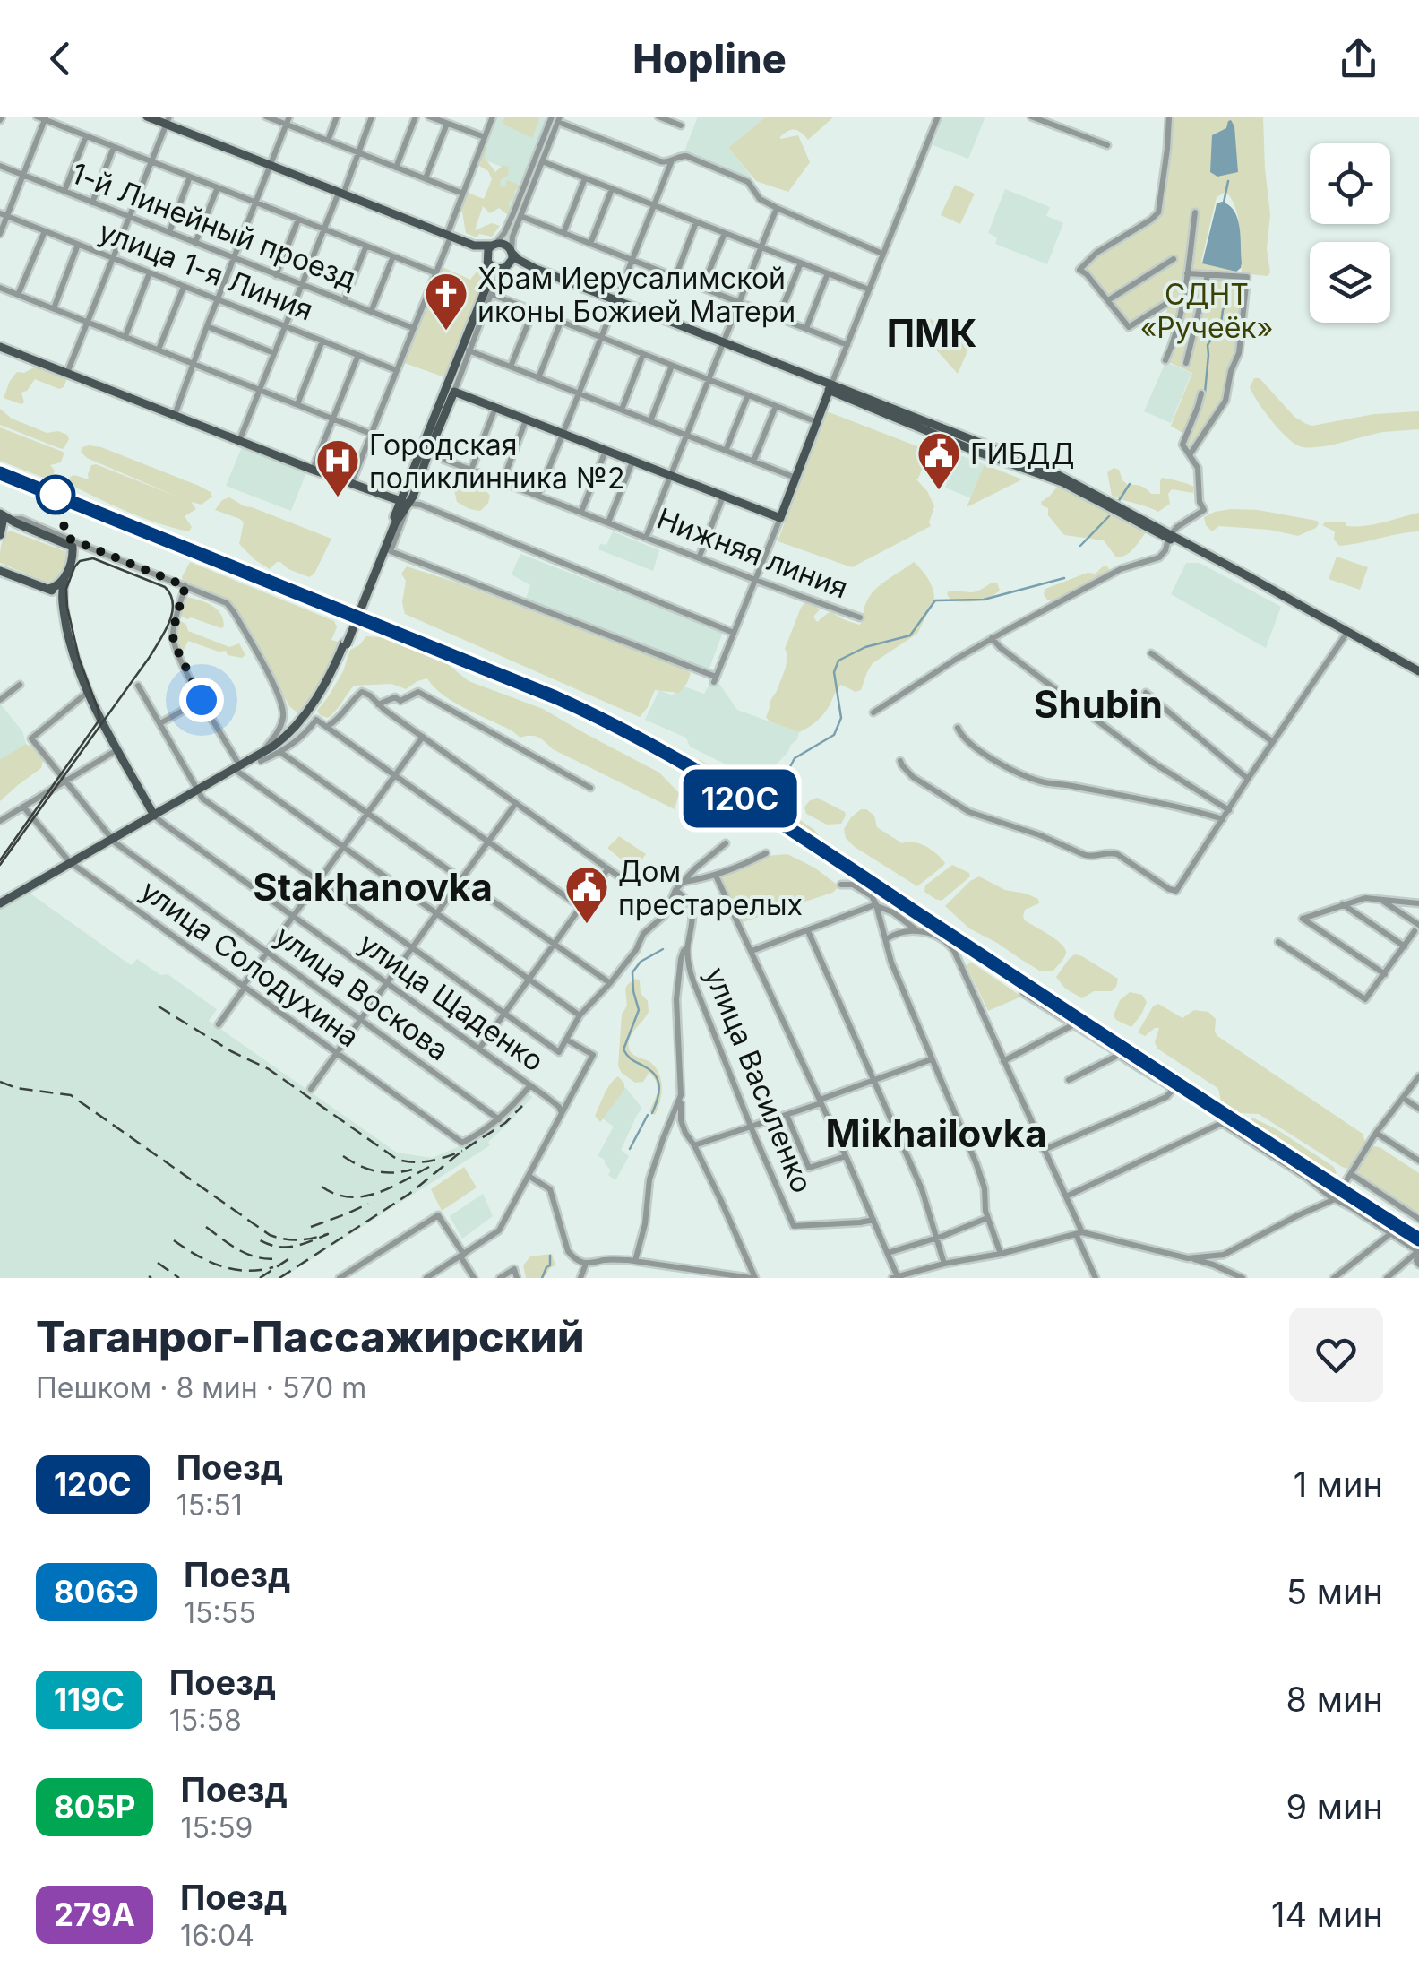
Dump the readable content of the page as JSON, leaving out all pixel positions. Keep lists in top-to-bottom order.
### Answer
{
  "streets": {
    "main road": ["улица Щаденко"],
    "street": [
      "1-й Линейный проезд",
      "улица 1-я Линия",
      "Нижняя линия",
      "улица Солодухина",
      "улица Воскова",
      "улица Василенко"
    ]
  },
  "crossings": [
    ["улица Солодухина", "улица Воскова"],
    ["улица Воскова", "улица Щаденко"]
  ],
  "districts": [
    "ПМК",
    "Shubin",
    "Stakhanovka",
    "Mikhailovka"
  ],
  "parks": ["СДНТ «Ручеёк»"],
  "places": {
    "church": ["Храм Иерусалимской иконы Божией Матери"],
    "public building": ["ГИБДД", "Дом престарелых"],
    "hospital": ["Городская поликлинника №2"]
  },
  "page": {
    "header": "Hopline",
    "on_map": "120С",
    "heading": ["Таганрог-Пассажирский", "Пешком · 8 мин · 570 m"],
    "list": [
      {
        "mark": "120С",
        "name": "Поезд",
        "note": "15:51",
        "value": "1 мин"
      },
      {
        "mark": "806Э",
        "name": "Поезд",
        "note": "15:55",
        "value": "5 мин"
      },
      {
        "mark": "119С",
        "name": "Поезд",
        "note": "15:58",
        "value": "8 мин"
      },
      {
        "mark": "805Р",
        "name": "Поезд",
        "note": "15:59",
        "value": "9 мин"
      },
      {
        "mark": "279А",
        "name": "Поезд",
        "note": "16:04",
        "value": "14 мин"
      }
    ]
  }
}
